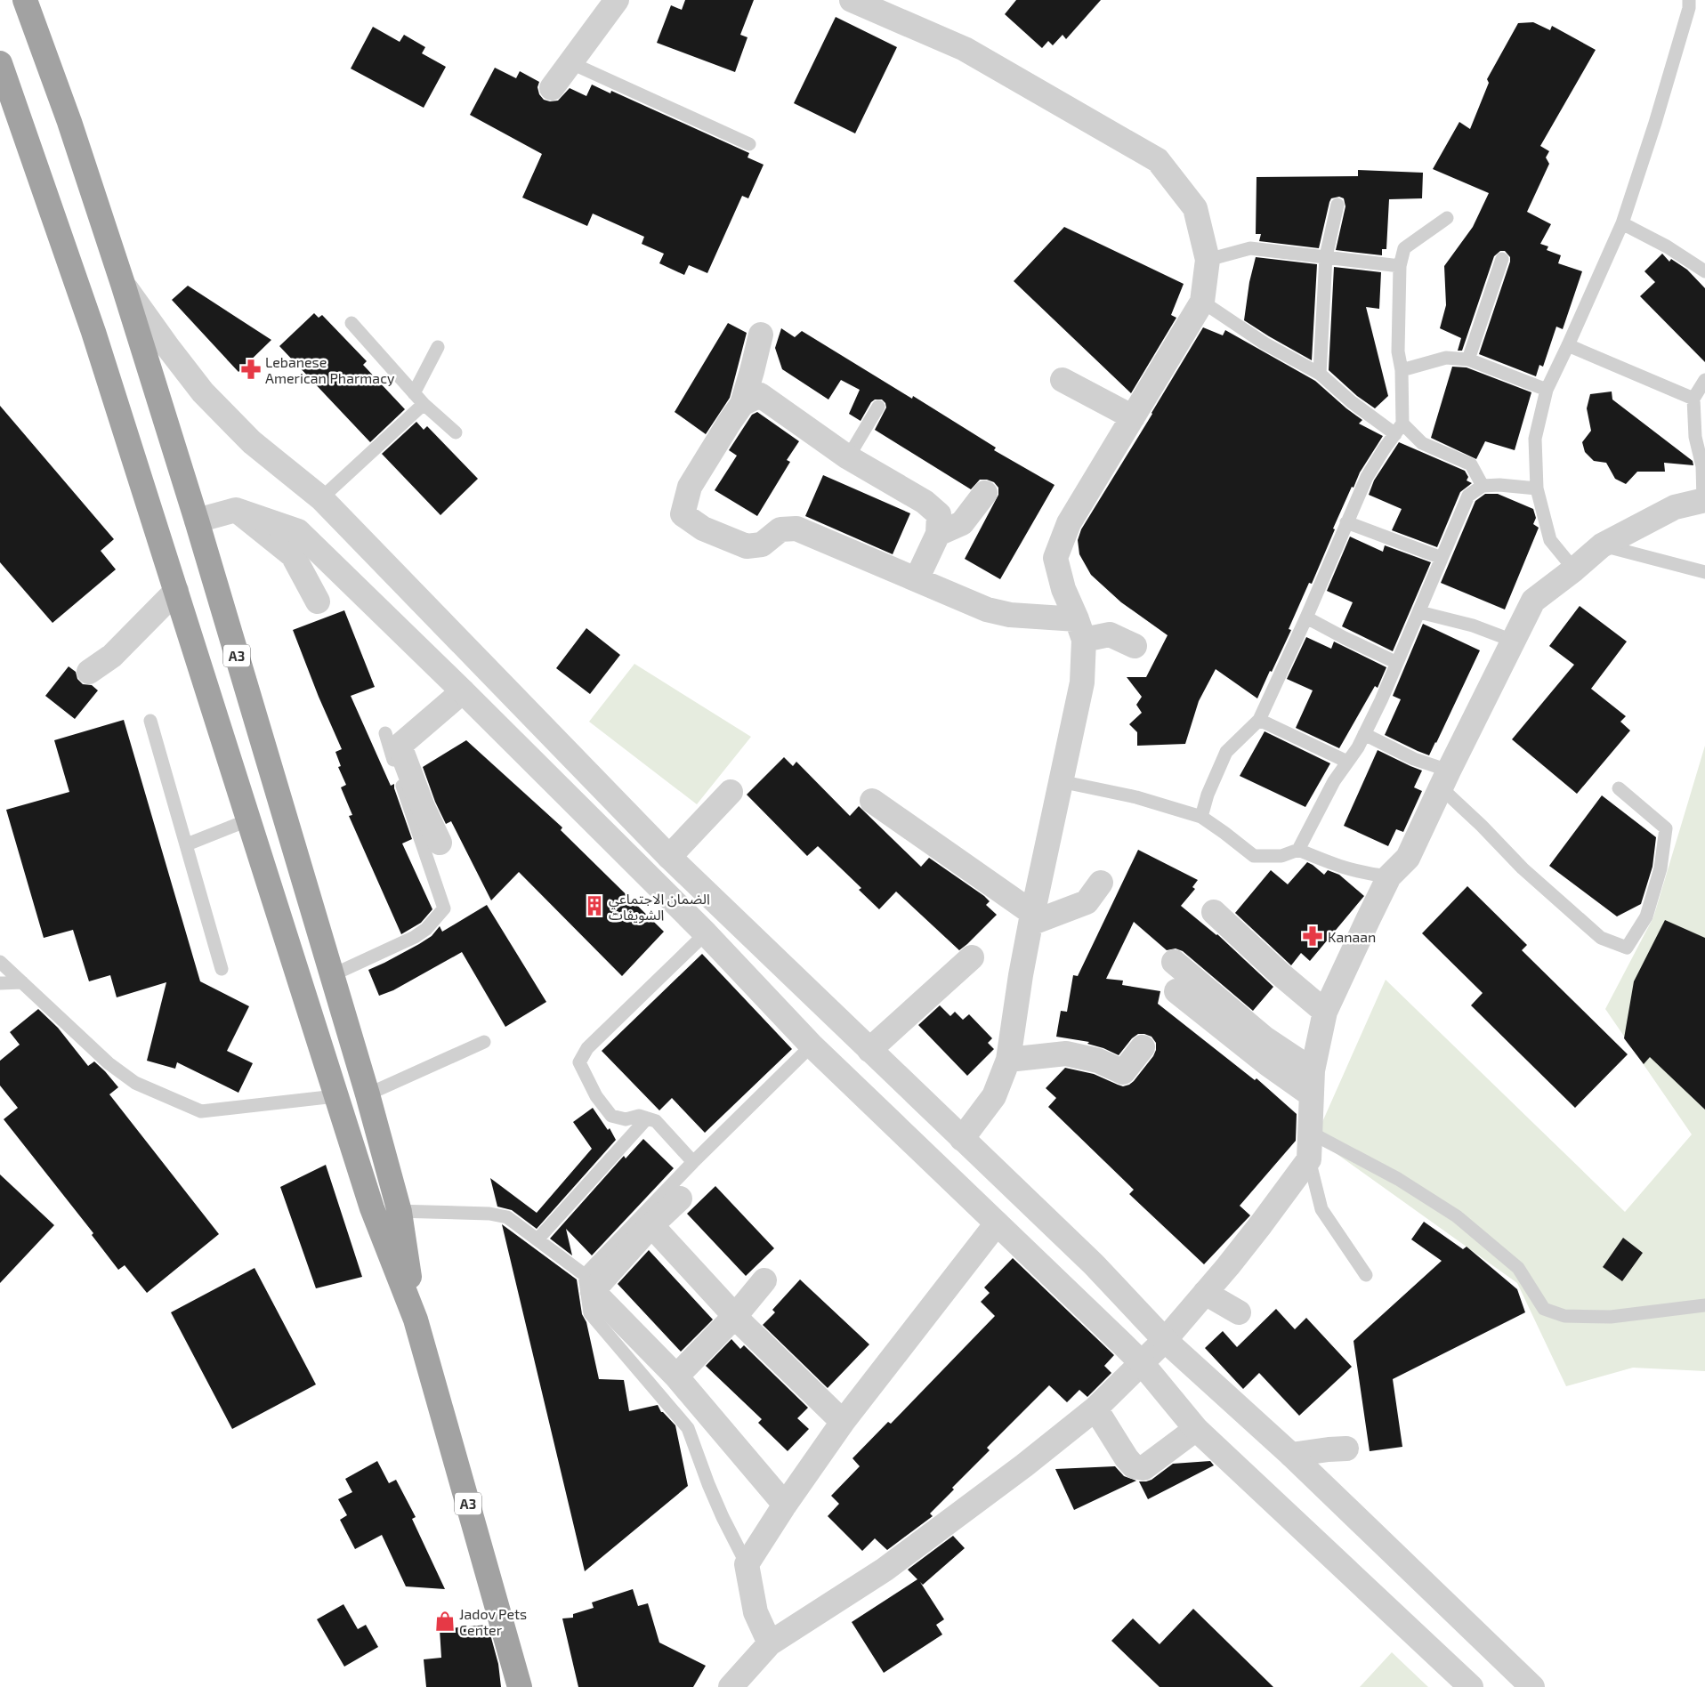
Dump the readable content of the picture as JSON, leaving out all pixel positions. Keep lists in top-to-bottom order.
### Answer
{
  "streets": {
    "highway": ["A3"]
  },
  "places": {
    "pharmacy": ["Lebanese American Pharmacy", "Kanaan"],
    "building": ["الضمان الاجتماعي الشويفات"],
    "shop": ["Jadov Pets Center"]
  }
}
